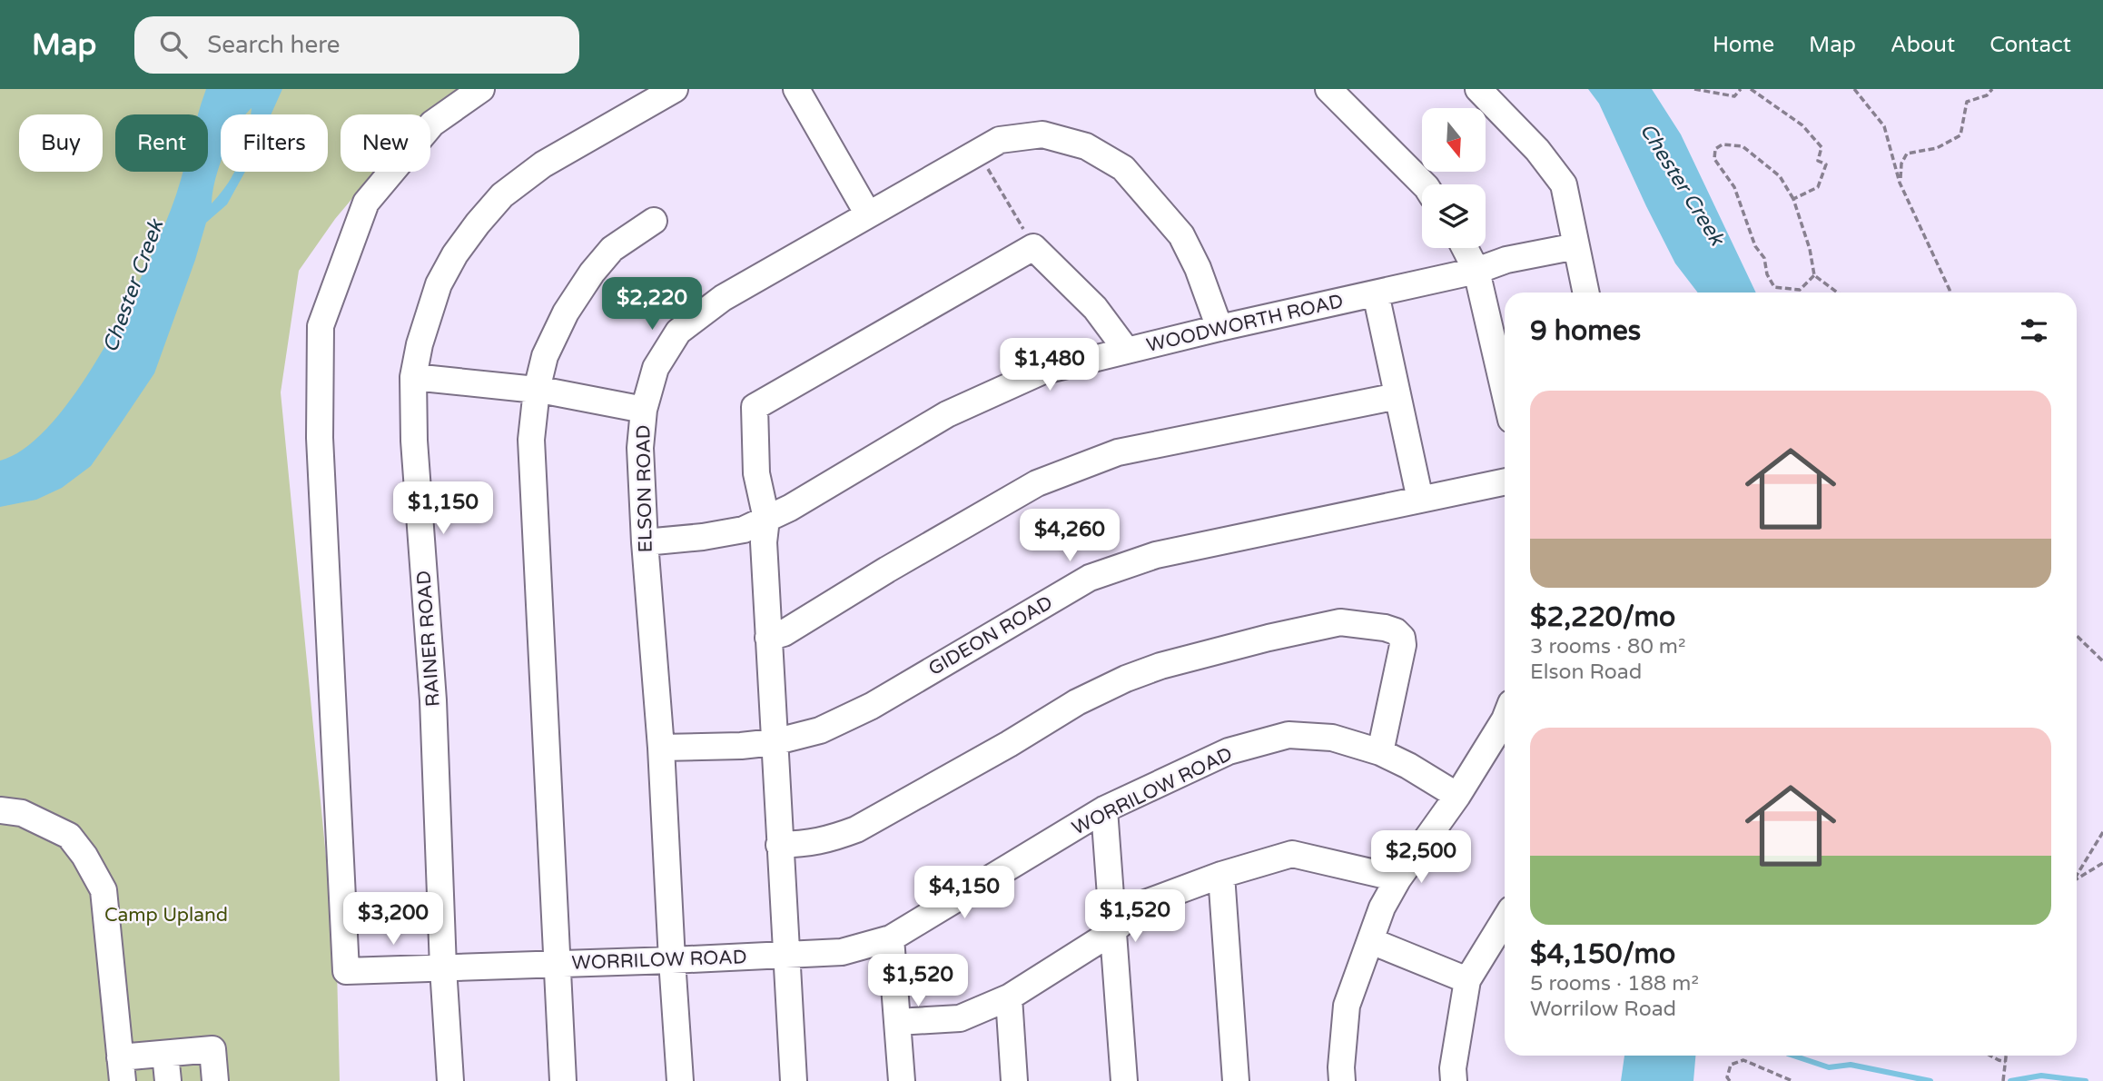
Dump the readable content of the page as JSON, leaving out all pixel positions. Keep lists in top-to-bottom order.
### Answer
{
  "streets": {
    "street": [
      "WOODWORTH ROAD",
      "ELSON ROAD",
      "GIDEON ROAD",
      "RAINER ROAD",
      "WORRILOW ROAD"
    ]
  },
  "crossings": [
    ["WOODWORTH ROAD", "ELSON ROAD"],
    ["ELSON ROAD", "GIDEON ROAD"],
    ["ELSON ROAD", "WORRILOW ROAD"],
    ["RAINER ROAD", "WORRILOW ROAD"]
  ],
  "water": ["Chester Creek"],
  "parks": ["Camp Upland"],
  "north": "bottom",
  "page": {
    "header": "Map",
    "search": "Search here",
    "nav": [
      "Home",
      "Map",
      "About",
      "Contact"
    ],
    "chip": [
      "Buy",
      "Rent",
      "Filters",
      "New"
    ],
    "price": [
      "$2,220",
      "$1,480",
      "$1,150",
      "$4,260",
      "$2,500",
      "$4,150",
      "$1,520",
      "$3,200",
      "$1,520"
    ],
    "heading": "9 homes",
    "list": [
      {
        "name": "$2,220/mo",
        "note": "3 rooms · 80 m² · Elson Road"
      },
      {
        "name": "$4,150/mo",
        "note": "5 rooms · 188 m² · Worrilow Road"
      }
    ]
  }
}
